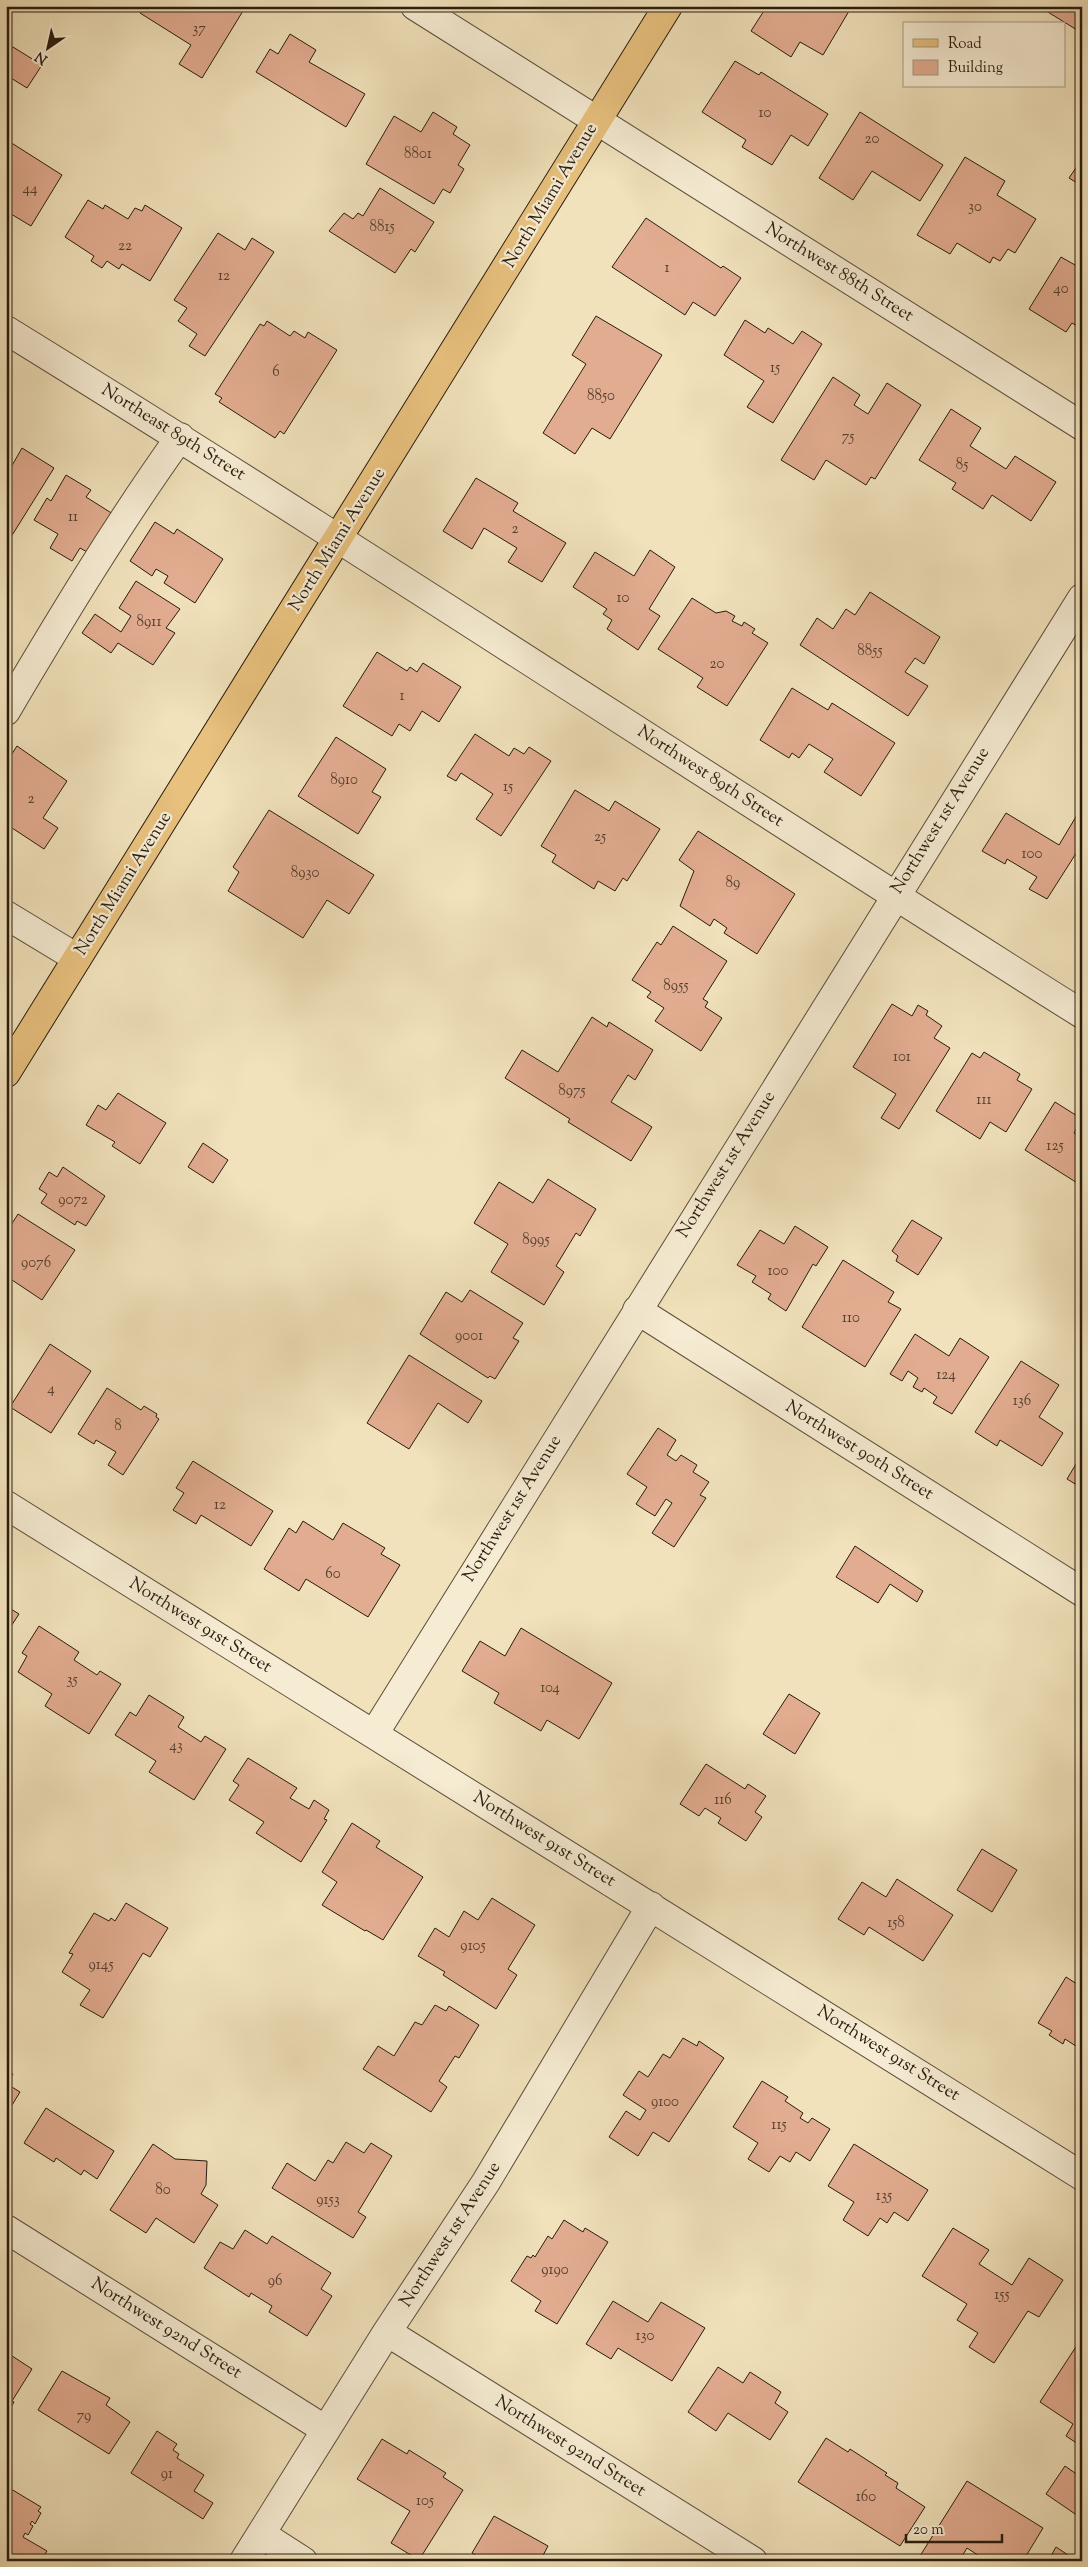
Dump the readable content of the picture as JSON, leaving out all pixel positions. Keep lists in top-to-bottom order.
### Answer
{
  "streets": {
    "main road": ["North Miami Avenue"],
    "street": [
      "Northwest 88th Street",
      "Northeast 89th Street",
      "Northwest 89th Street",
      "Northwest 1st Avenue",
      "Northwest 90th Street",
      "Northwest 91st Street",
      "Northwest 92nd Street"
    ]
  },
  "crossings": [
    ["North Miami Avenue", "Northwest 88th Street"],
    ["North Miami Avenue", "Northeast 89th Street"],
    ["North Miami Avenue", "Northwest 89th Street"],
    ["Northeast 89th Street", "Northwest 89th Street"],
    ["Northwest 89th Street", "Northwest 1st Avenue"],
    ["Northwest 1st Avenue", "Northwest 90th Street"],
    ["Northwest 1st Avenue", "Northwest 91st Street"],
    ["Northwest 1st Avenue", "Northwest 92nd Street"]
  ],
  "house_numbers": [
    "37",
    "10",
    "20",
    "8801",
    "44",
    "30",
    "8815",
    "22",
    "1",
    "12",
    "40",
    "15",
    "6",
    "8850",
    "75",
    "85",
    "11",
    "2",
    "10",
    "8911",
    "8855",
    "20",
    "1",
    "8910",
    "15",
    "2",
    "25",
    "100",
    "8930",
    "89",
    "8955",
    "101",
    "8975",
    "111",
    "125",
    "9072",
    "8995",
    "9076",
    "100",
    "110",
    "9001",
    "124",
    "4",
    "136",
    "8",
    "12",
    "60",
    "35",
    "104",
    "43",
    "116",
    "158",
    "9105",
    "9145",
    "9100",
    "115",
    "80",
    "135",
    "9153",
    "9190",
    "96",
    "155",
    "130",
    "79",
    "91",
    "160",
    "105"
  ],
  "legend": ["Road", "Building"],
  "scale_bar": "20 m",
  "north": "bottom left"
}
